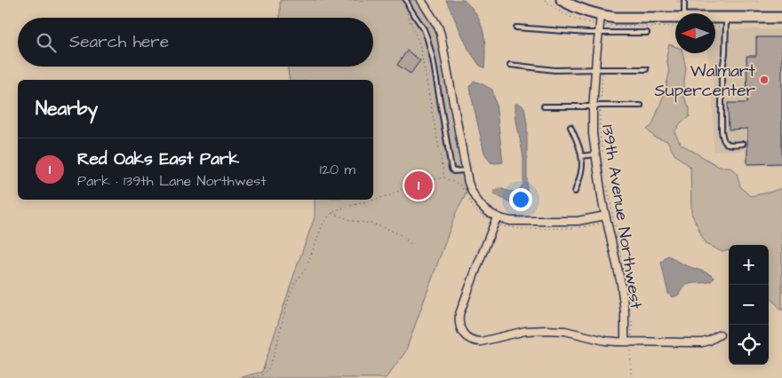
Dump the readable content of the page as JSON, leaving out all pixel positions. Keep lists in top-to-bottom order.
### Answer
{
  "streets": {
    "street": ["139th Avenue Northwest"]
  },
  "places": ["Walmart Supercenter"],
  "north": "left",
  "page": {
    "search": "Search here",
    "heading": "Nearby",
    "list": [
      {
        "mark": "1",
        "name": "Red Oaks East Park",
        "note": "Park · 139th Lane Northwest",
        "value": "120 m"
      }
    ],
    "pins": "1",
    "map_buttons": ["+", "−"]
  }
}
